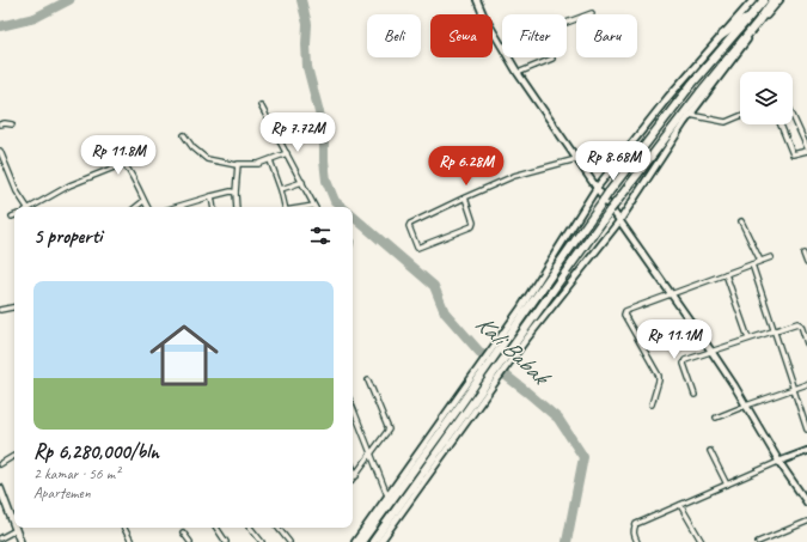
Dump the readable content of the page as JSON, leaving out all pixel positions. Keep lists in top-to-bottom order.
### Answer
{
  "water": ["Kali Babak"],
  "page": {
    "chip": [
      "Beli",
      "Sewa",
      "Filter",
      "Baru"
    ],
    "price": [
      "Rp 7.72M",
      "Rp 11.8M",
      "Rp 8.68M",
      "Rp 6.28M",
      "Rp 11.1M"
    ],
    "heading": "5 properti",
    "list": [
      {
        "name": "Rp 6,280,000/bln",
        "note": "2 kamar · 56 m² · Apartemen"
      }
    ]
  }
}
